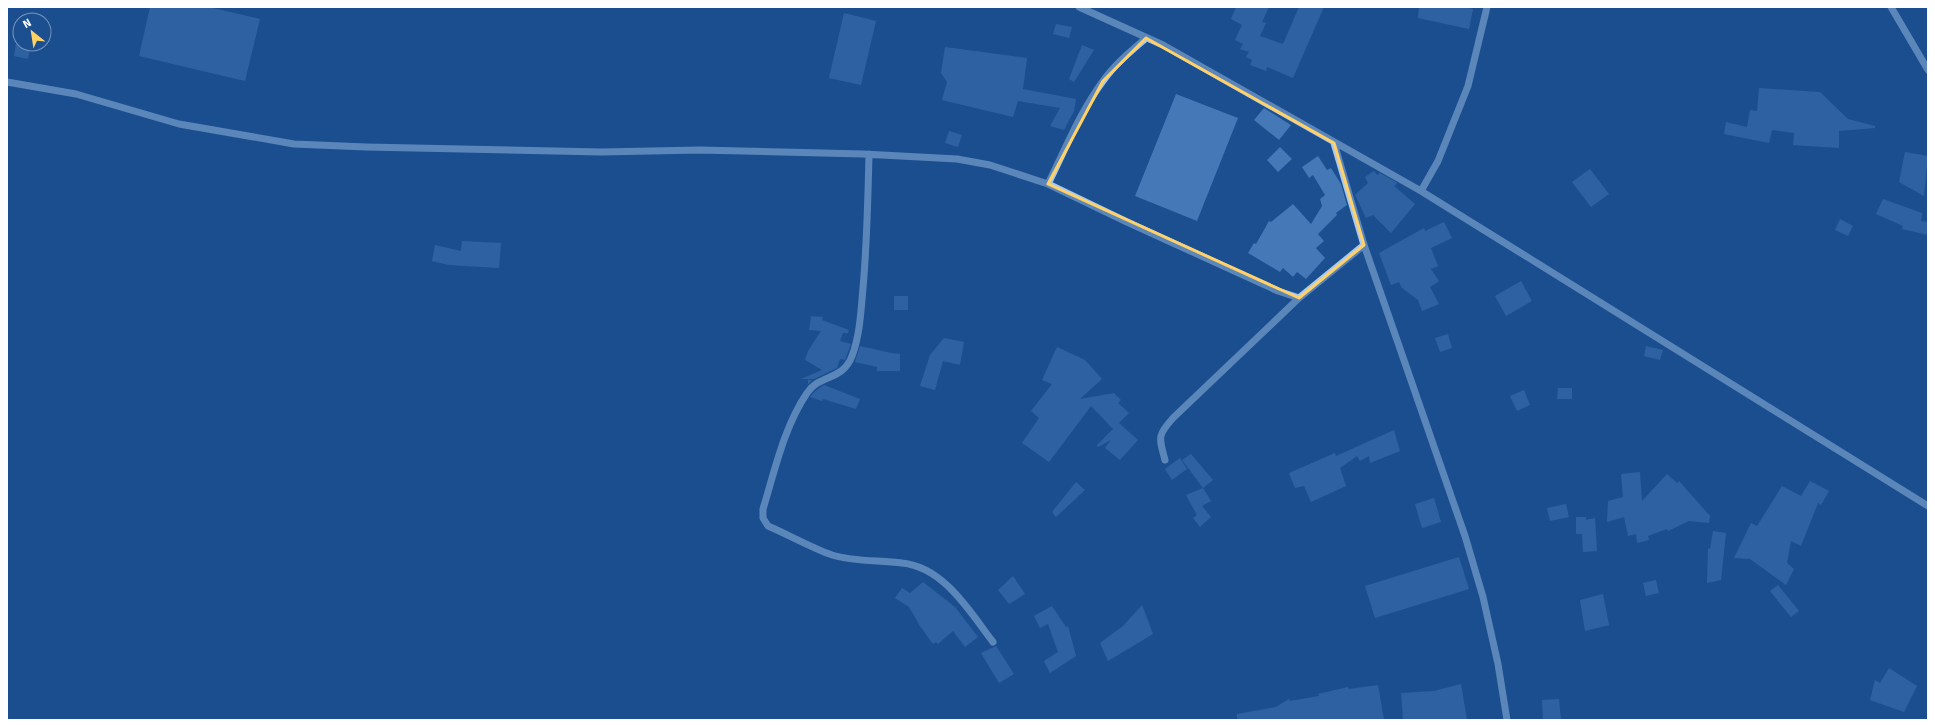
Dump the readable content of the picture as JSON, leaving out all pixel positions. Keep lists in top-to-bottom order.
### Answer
{
  "north": "top left"
}
